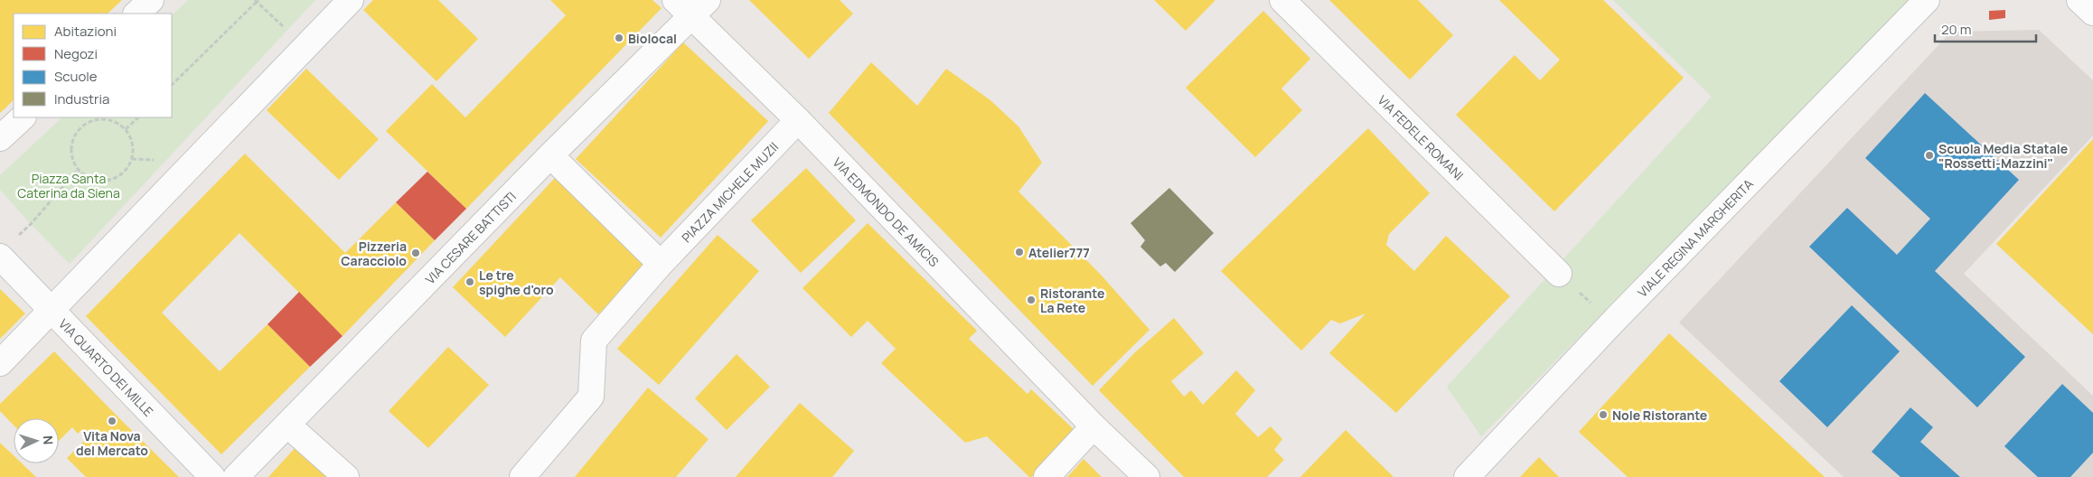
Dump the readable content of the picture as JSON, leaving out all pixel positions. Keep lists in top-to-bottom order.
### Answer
{
  "streets": {
    "street": [
      "VIA FEDELE ROMANI",
      "PIAZZA MICHELE MUZII",
      "VIA EDMONDO DE AMICIS",
      "VIA CESARE BATTISTI",
      "VIALE REGINA MARGHERITA",
      "VIA QUARTO DEI MILLE"
    ]
  },
  "crossings": [
    ["PIAZZA MICHELE MUZII", "VIA EDMONDO DE AMICIS"],
    ["VIA EDMONDO DE AMICIS", "VIA CESARE BATTISTI"]
  ],
  "parks": ["Piazza Santa Caterina da Siena"],
  "places": [
    "Biolocal",
    "Scuola Media Statale \"Rossetti-Mazzini\"",
    "Atelier777",
    "Pizzeria Caracciolo",
    "Le tre spighe d'oro",
    "Ristorante La Rete",
    "Nole Ristorante",
    "Vita Nova del Mercato"
  ],
  "legend": [
    "Abitazioni",
    "Negozi",
    "Scuole",
    "Industria"
  ],
  "scale_bar": "20 m",
  "north": "right"
}
